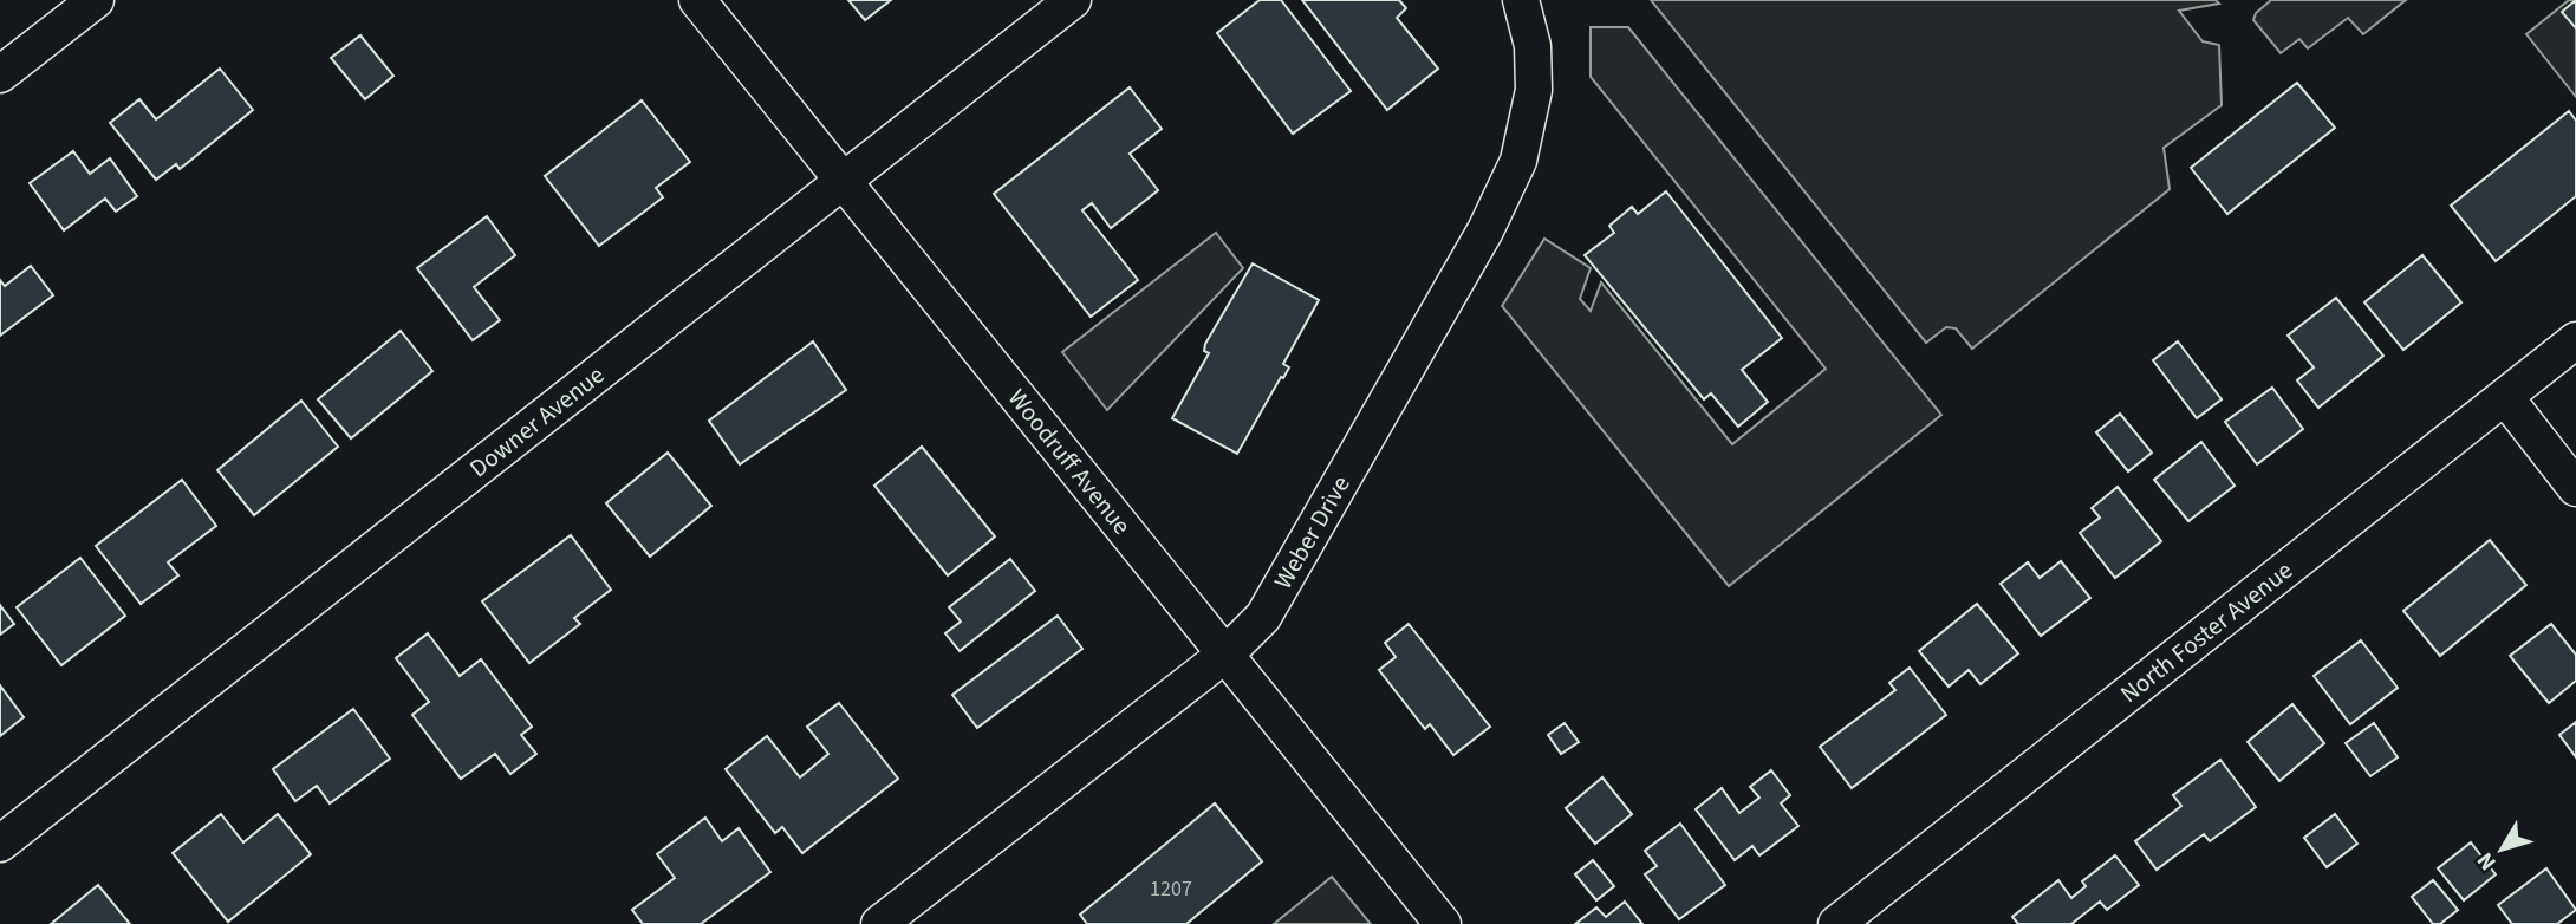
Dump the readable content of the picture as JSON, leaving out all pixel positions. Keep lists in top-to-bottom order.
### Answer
{
  "streets": {
    "street": [
      "Downer Avenue",
      "Woodruff Avenue",
      "Weber Drive",
      "North Foster Avenue"
    ]
  },
  "crossings": [
    ["Downer Avenue", "Woodruff Avenue"],
    ["Woodruff Avenue", "Weber Drive"]
  ],
  "house_numbers": ["1207"],
  "north": "bottom left"
}
